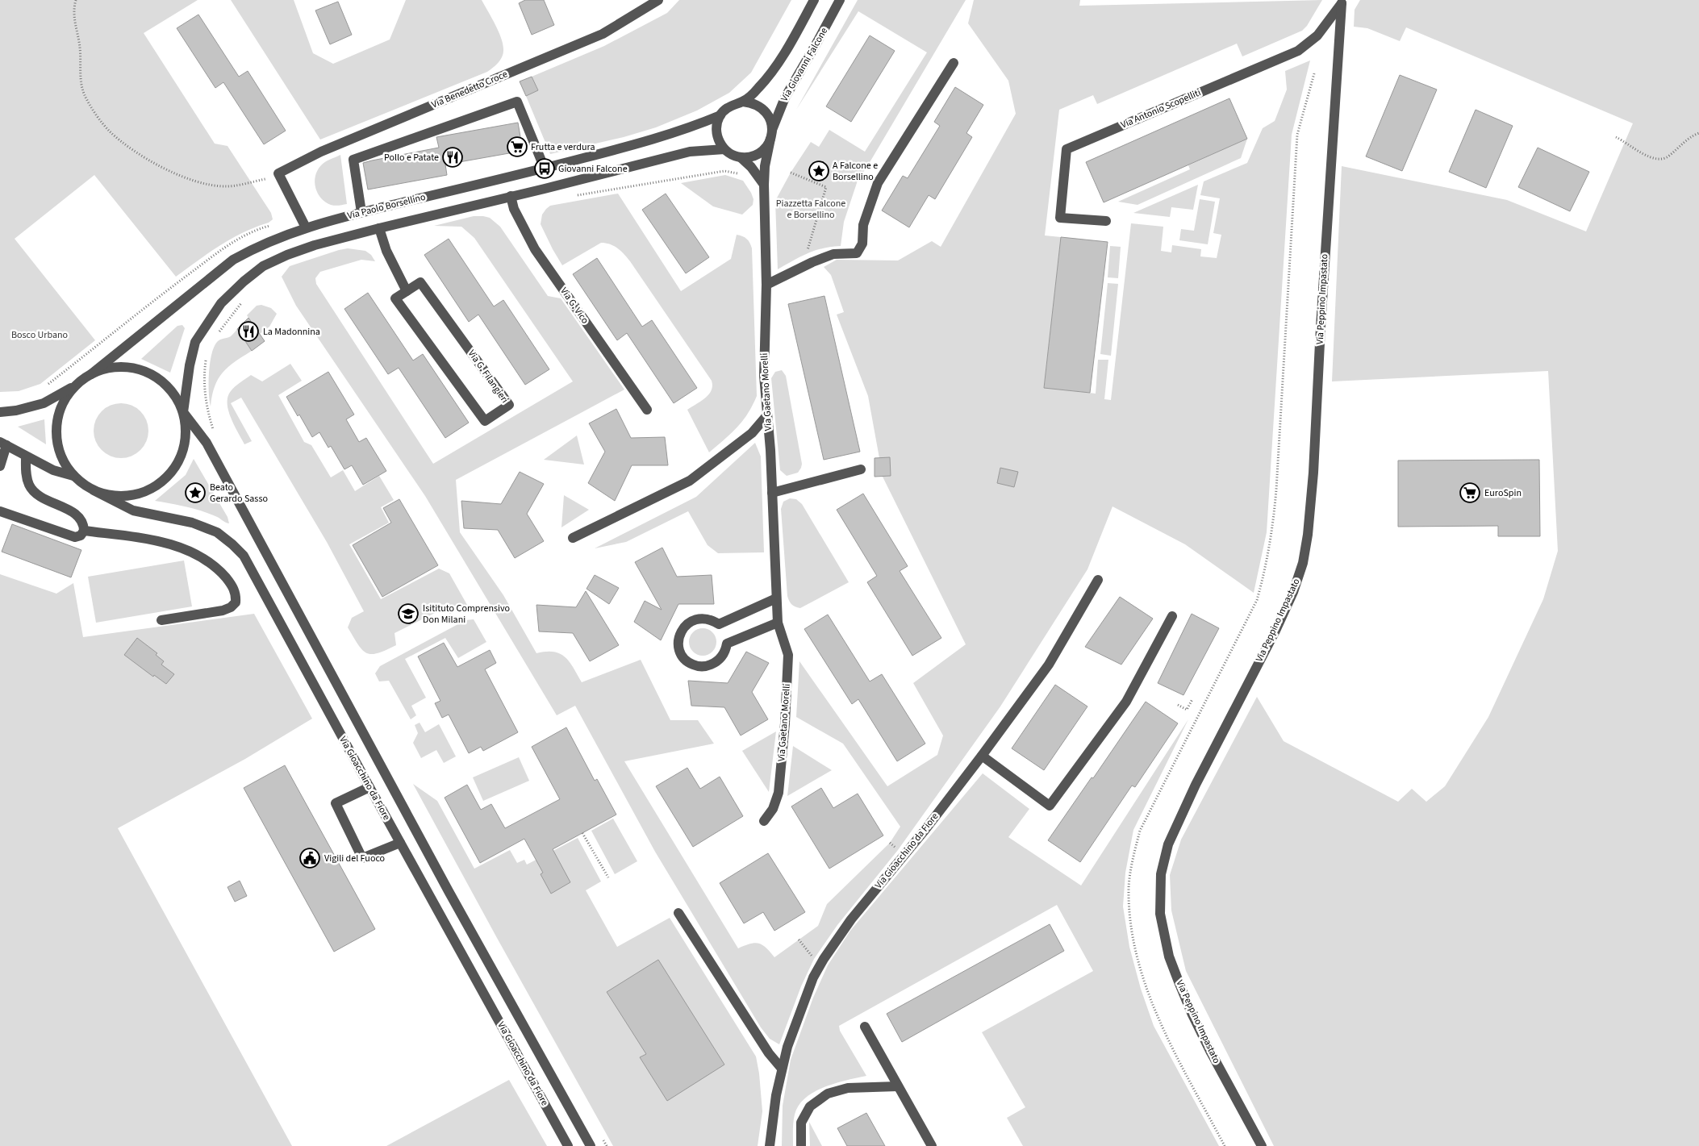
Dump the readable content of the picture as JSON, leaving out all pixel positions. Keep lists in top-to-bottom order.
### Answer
{
  "streets": {
    "street": [
      "Via Giovanni Falcone",
      "Via Benedetto Croce",
      "Via Antonio Scopelliti",
      "Via Paolo Borsellino",
      "Via Peppino Impastato",
      "Via G. Vico",
      "Via G. Filangieri",
      "Via Gaetano Morelli",
      "Via Gioacchino da Fiore"
    ]
  },
  "crossings": [
    ["Via Giovanni Falcone", "Via Paolo Borsellino"],
    ["Via Giovanni Falcone", "Via Gaetano Morelli"],
    ["Via Benedetto Croce", "Via Paolo Borsellino"],
    ["Via Antonio Scopelliti", "Via Peppino Impastato"],
    ["Via Paolo Borsellino", "Via G. Vico"],
    ["Via Paolo Borsellino", "Via Gaetano Morelli"],
    ["Via Paolo Borsellino", "Via Gioacchino da Fiore"]
  ],
  "parks": ["Piazzetta Falcone e Borsellino", "Bosco Urbano"],
  "places": {
    "supermarket": ["Frutta e verdura", "EuroSpin"],
    "restaurant": ["Pollo e Patate", "La Madonnina"],
    "bus stop": ["Giovanni Falcone"],
    "place": ["A Falcone e Borsellino", "Beato Gerardo Sasso"],
    "school or university": ["Isitituto Comprensivo Don Milani"],
    "public building": ["Vigili del Fuoco"]
  }
}
